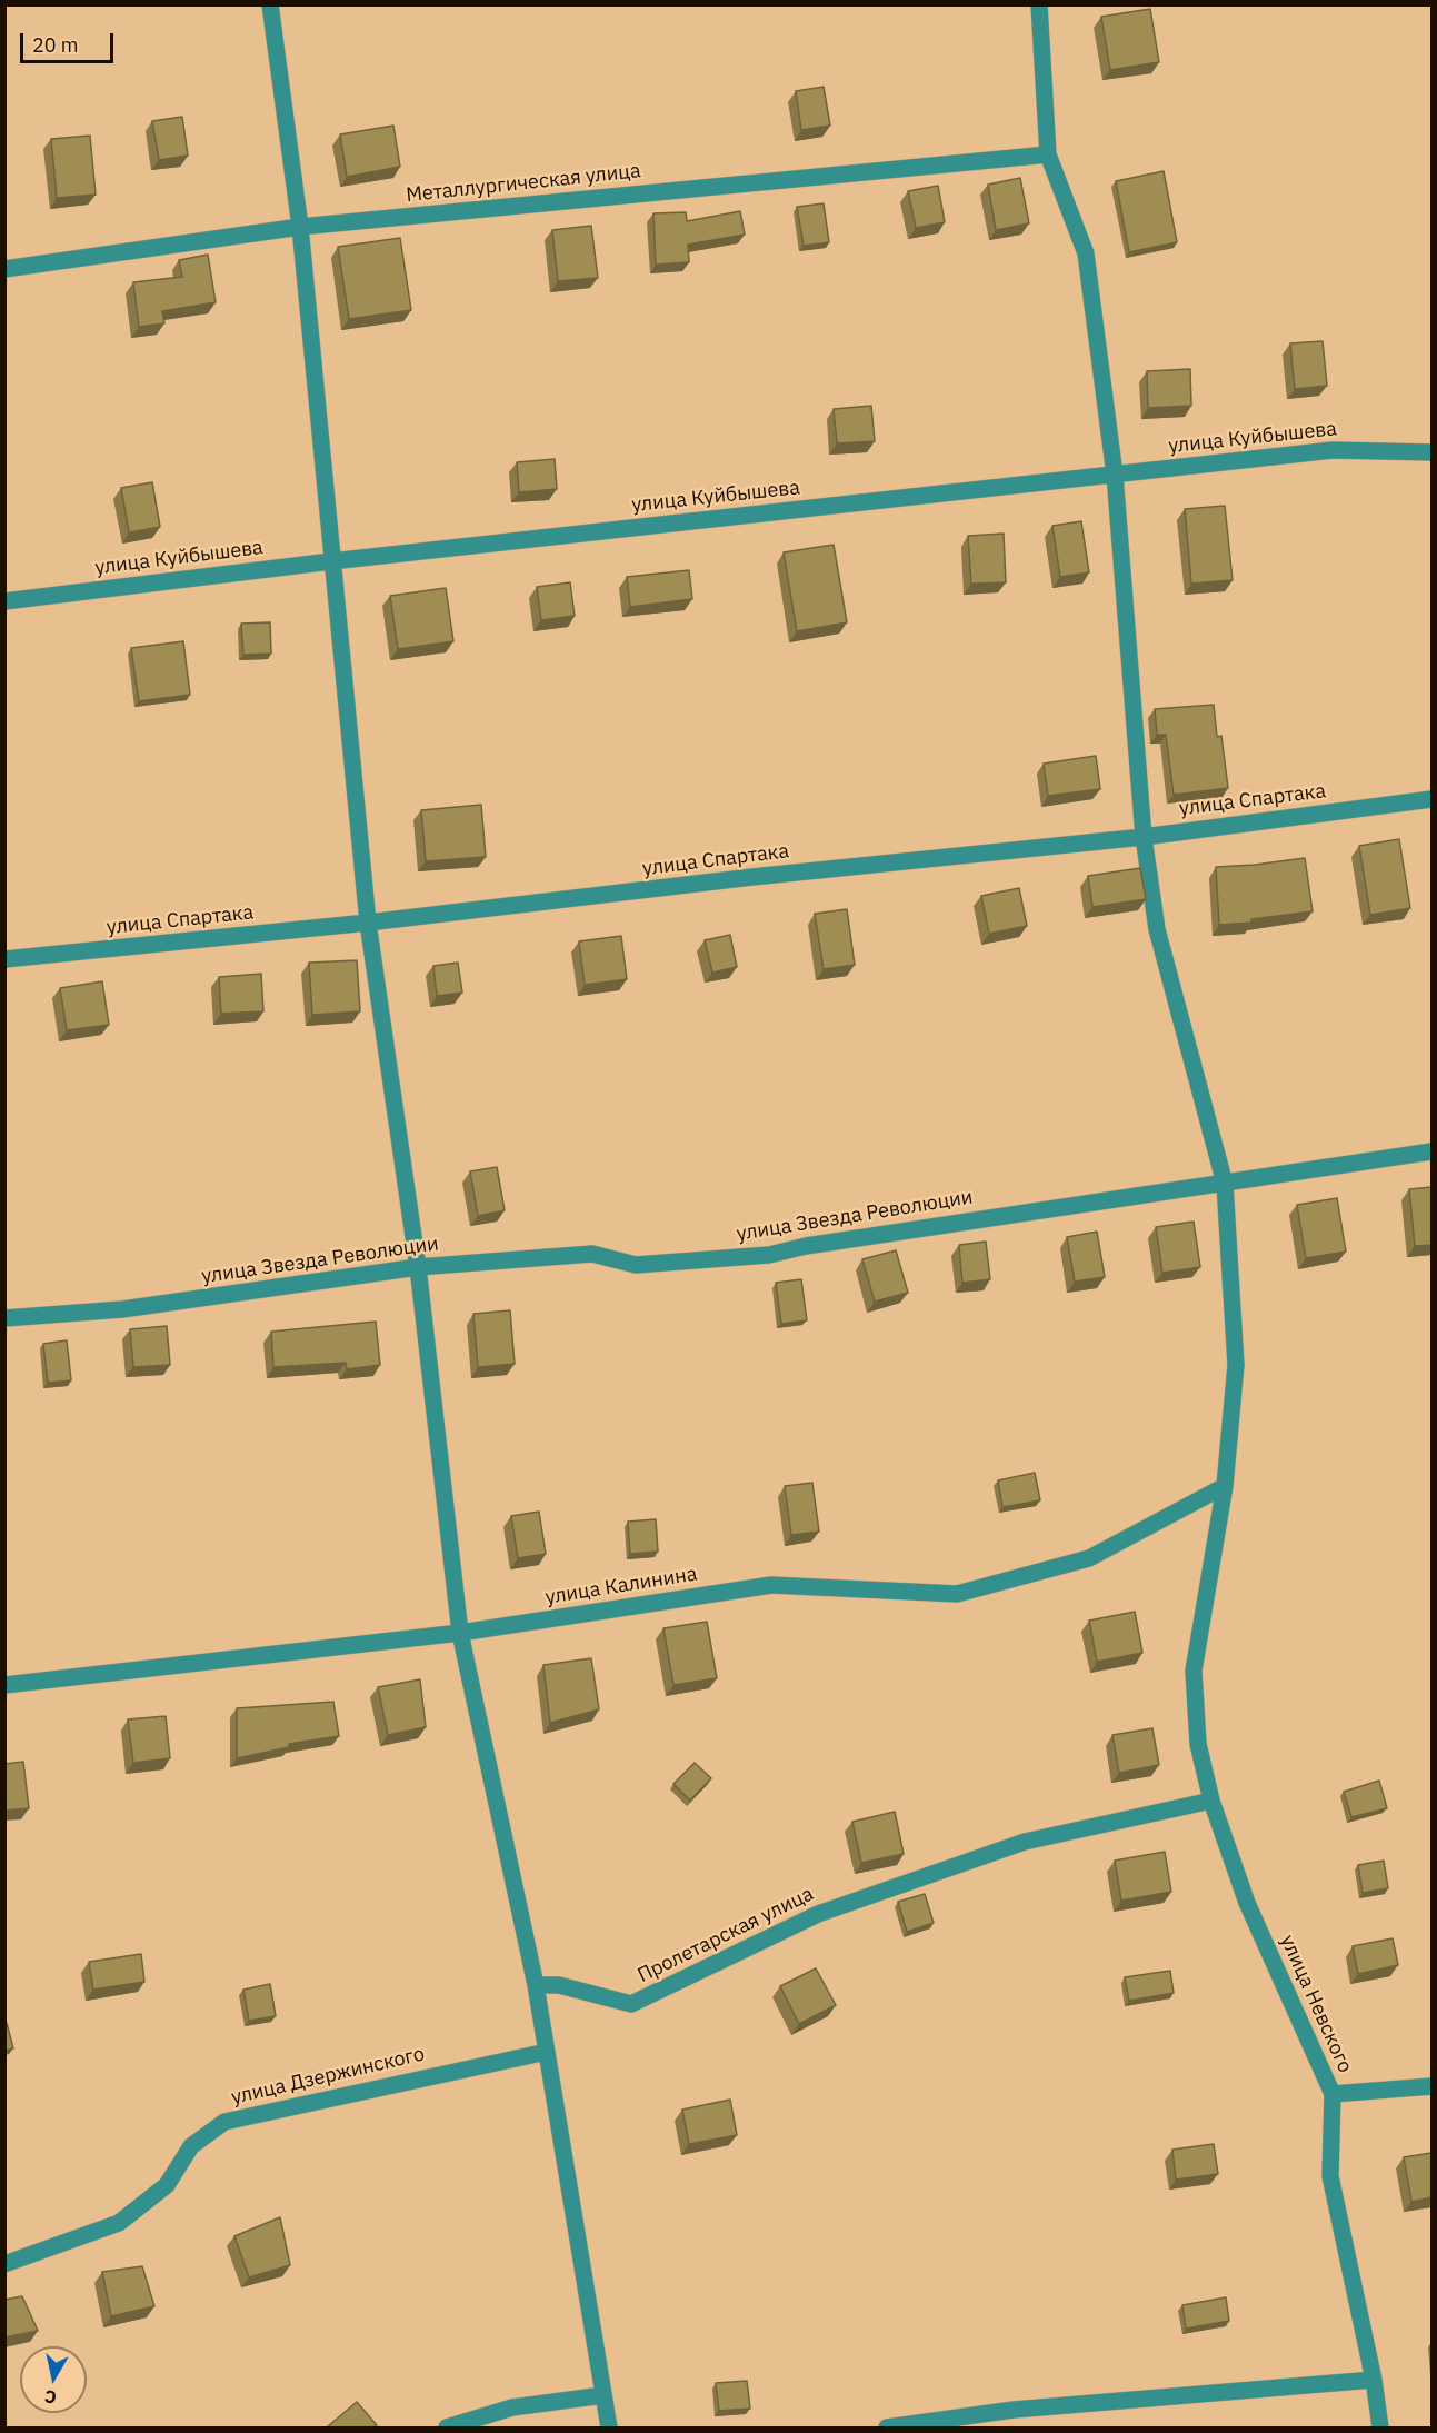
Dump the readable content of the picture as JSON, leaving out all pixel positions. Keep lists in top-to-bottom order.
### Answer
{
  "streets": {
    "street": [
      "Металлургическая улица",
      "улица Куйбышева",
      "улица Спартака",
      "улица Звезда Революции",
      "улица Калинина",
      "Пролетарская улица",
      "улица Невского",
      "улица Дзержинского"
    ]
  },
  "crossings": [
    ["Металлургическая улица", "улица Невского"],
    ["улица Куйбышева", "улица Невского"],
    ["улица Спартака", "улица Невского"],
    ["улица Звезда Революции", "улица Невского"],
    ["улица Калинина", "улица Невского"],
    ["Пролетарская улица", "улица Невского"]
  ],
  "scale_bar": "20 m",
  "north": "bottom"
}
